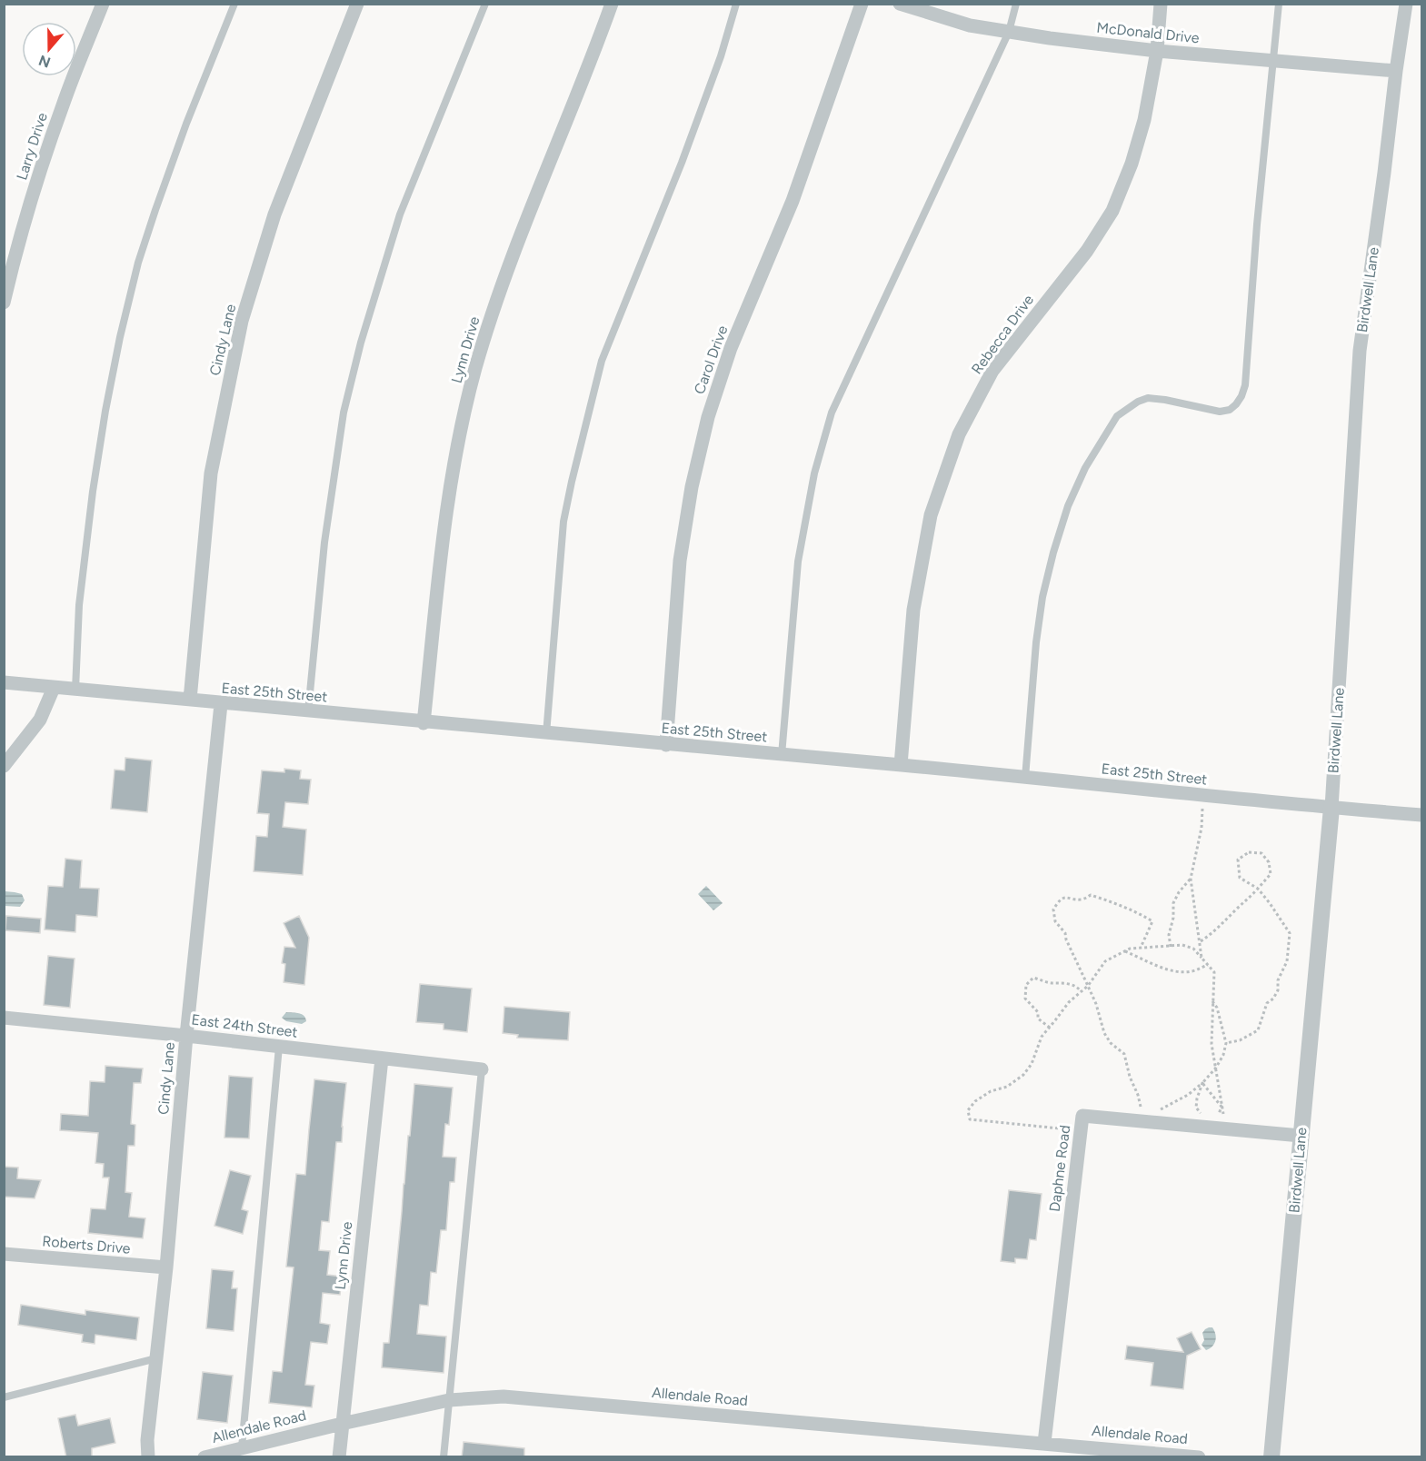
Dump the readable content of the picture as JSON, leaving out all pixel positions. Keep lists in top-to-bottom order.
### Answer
{
  "streets": {
    "street": [
      "McDonald Drive",
      "Larry Drive",
      "Birdwell Lane",
      "Rebecca Drive",
      "Cindy Lane",
      "Lynn Drive",
      "Carol Drive",
      "East 25th Street",
      "East 24th Street",
      "Daphne Road",
      "Roberts Drive",
      "Allendale Road"
    ]
  },
  "crossings": [
    ["McDonald Drive", "Birdwell Lane"],
    ["McDonald Drive", "Rebecca Drive"],
    ["Birdwell Lane", "East 25th Street"],
    ["Birdwell Lane", "Daphne Road"],
    ["Rebecca Drive", "East 25th Street"],
    ["Cindy Lane", "East 25th Street"],
    ["Cindy Lane", "East 24th Street"],
    ["Cindy Lane", "Roberts Drive"],
    ["Lynn Drive", "East 25th Street"],
    ["Lynn Drive", "East 24th Street"],
    ["Lynn Drive", "Allendale Road"],
    ["Carol Drive", "East 25th Street"],
    ["Daphne Road", "Allendale Road"]
  ],
  "north": "bottom"
}
